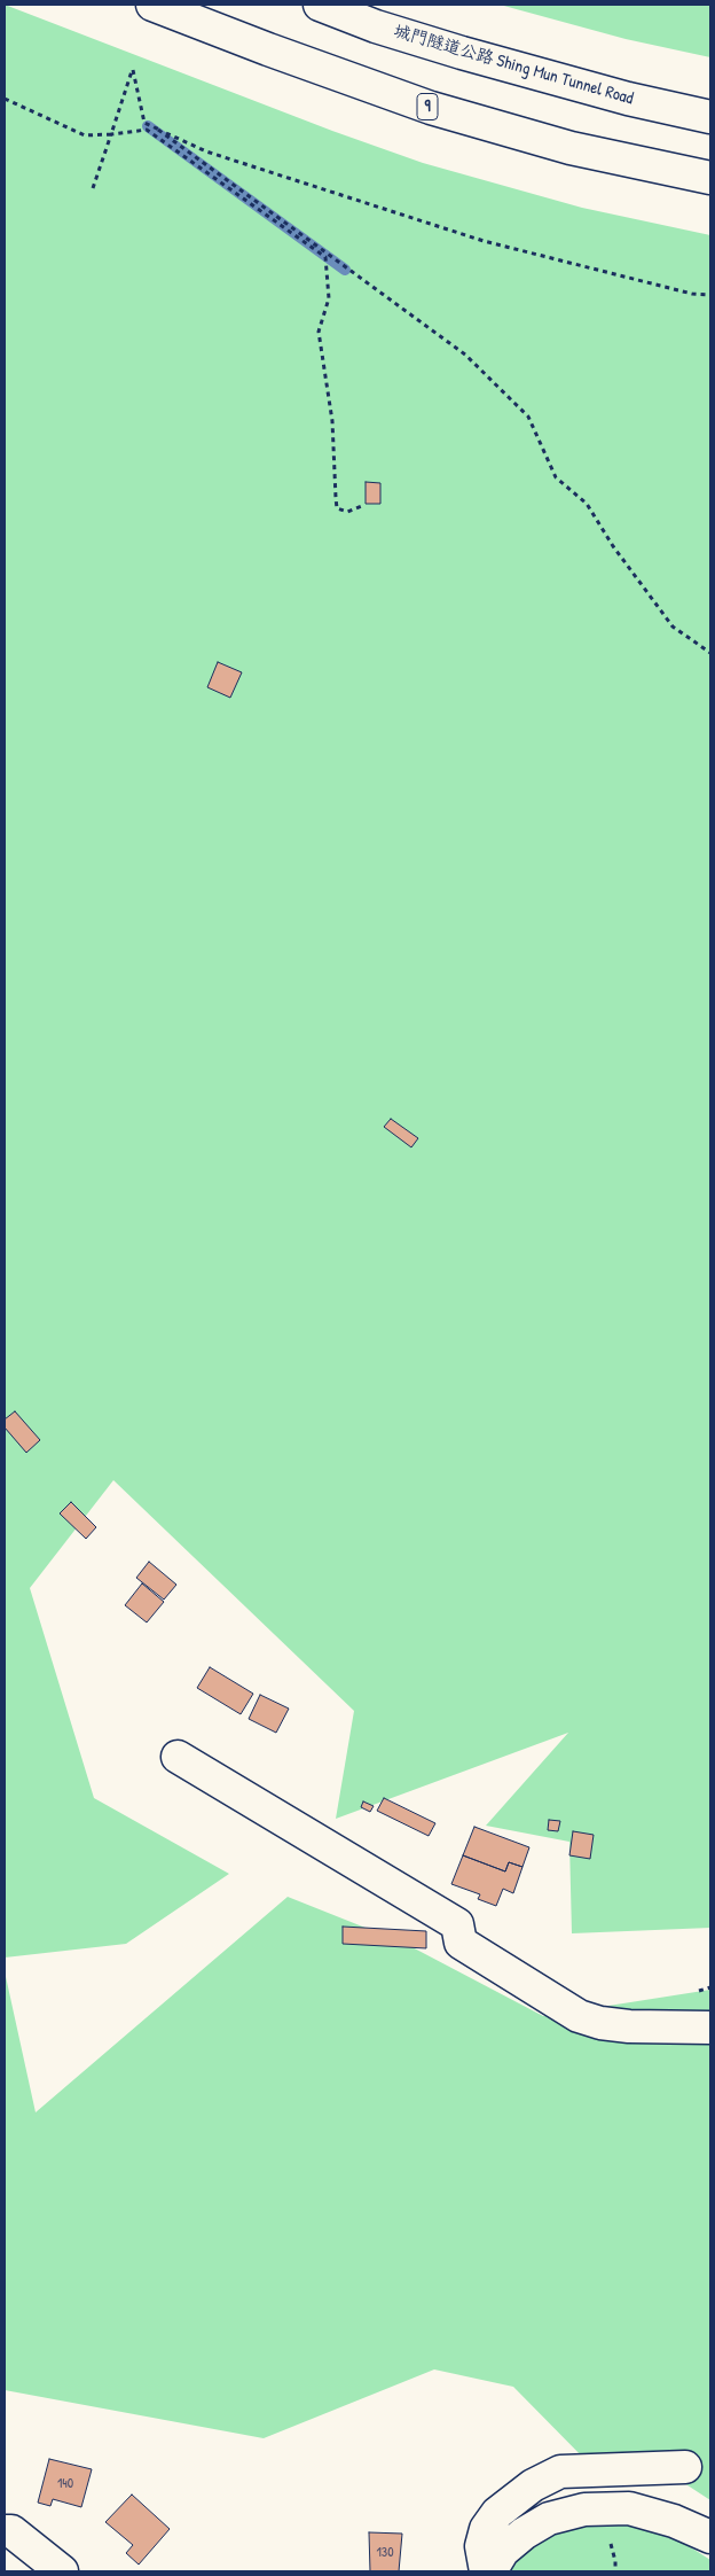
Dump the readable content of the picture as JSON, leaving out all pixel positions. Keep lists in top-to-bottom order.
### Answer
{
  "streets": {
    "main road": ["城門隧道公路 Shing Mun Tunnel Road", "9"]
  },
  "house_numbers": ["140", "130"]
}
